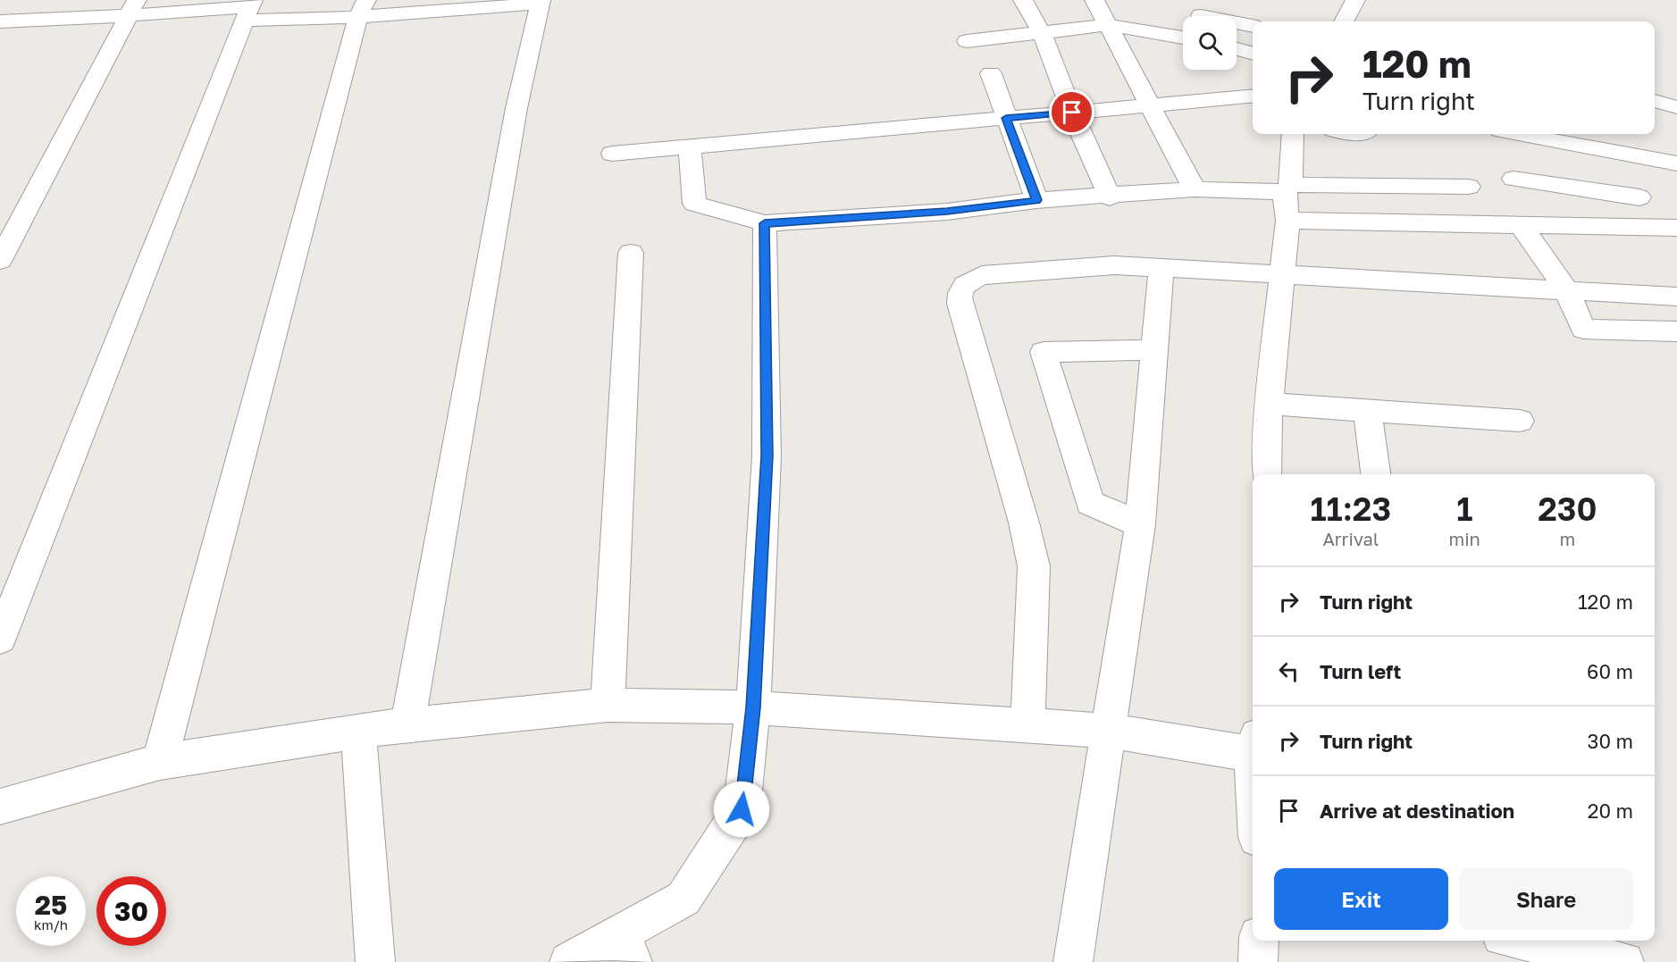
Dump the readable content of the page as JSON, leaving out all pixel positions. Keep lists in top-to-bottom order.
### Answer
{
  "page": {
    "turn": ["120 m", "Turn right"],
    "eta": [
      "11:23",
      "Arrival",
      "1",
      "min",
      "230",
      "m"
    ],
    "list": [
      {
        "name": "Turn right",
        "value": "120 m"
      },
      {
        "name": "Turn left",
        "value": "60 m"
      },
      {
        "name": "Turn right",
        "value": "30 m"
      },
      {
        "name": "Arrive at destination",
        "value": "20 m"
      }
    ],
    "buttons": ["Exit", "Share"],
    "speed": "25 km/h",
    "limit": "30"
  }
}
